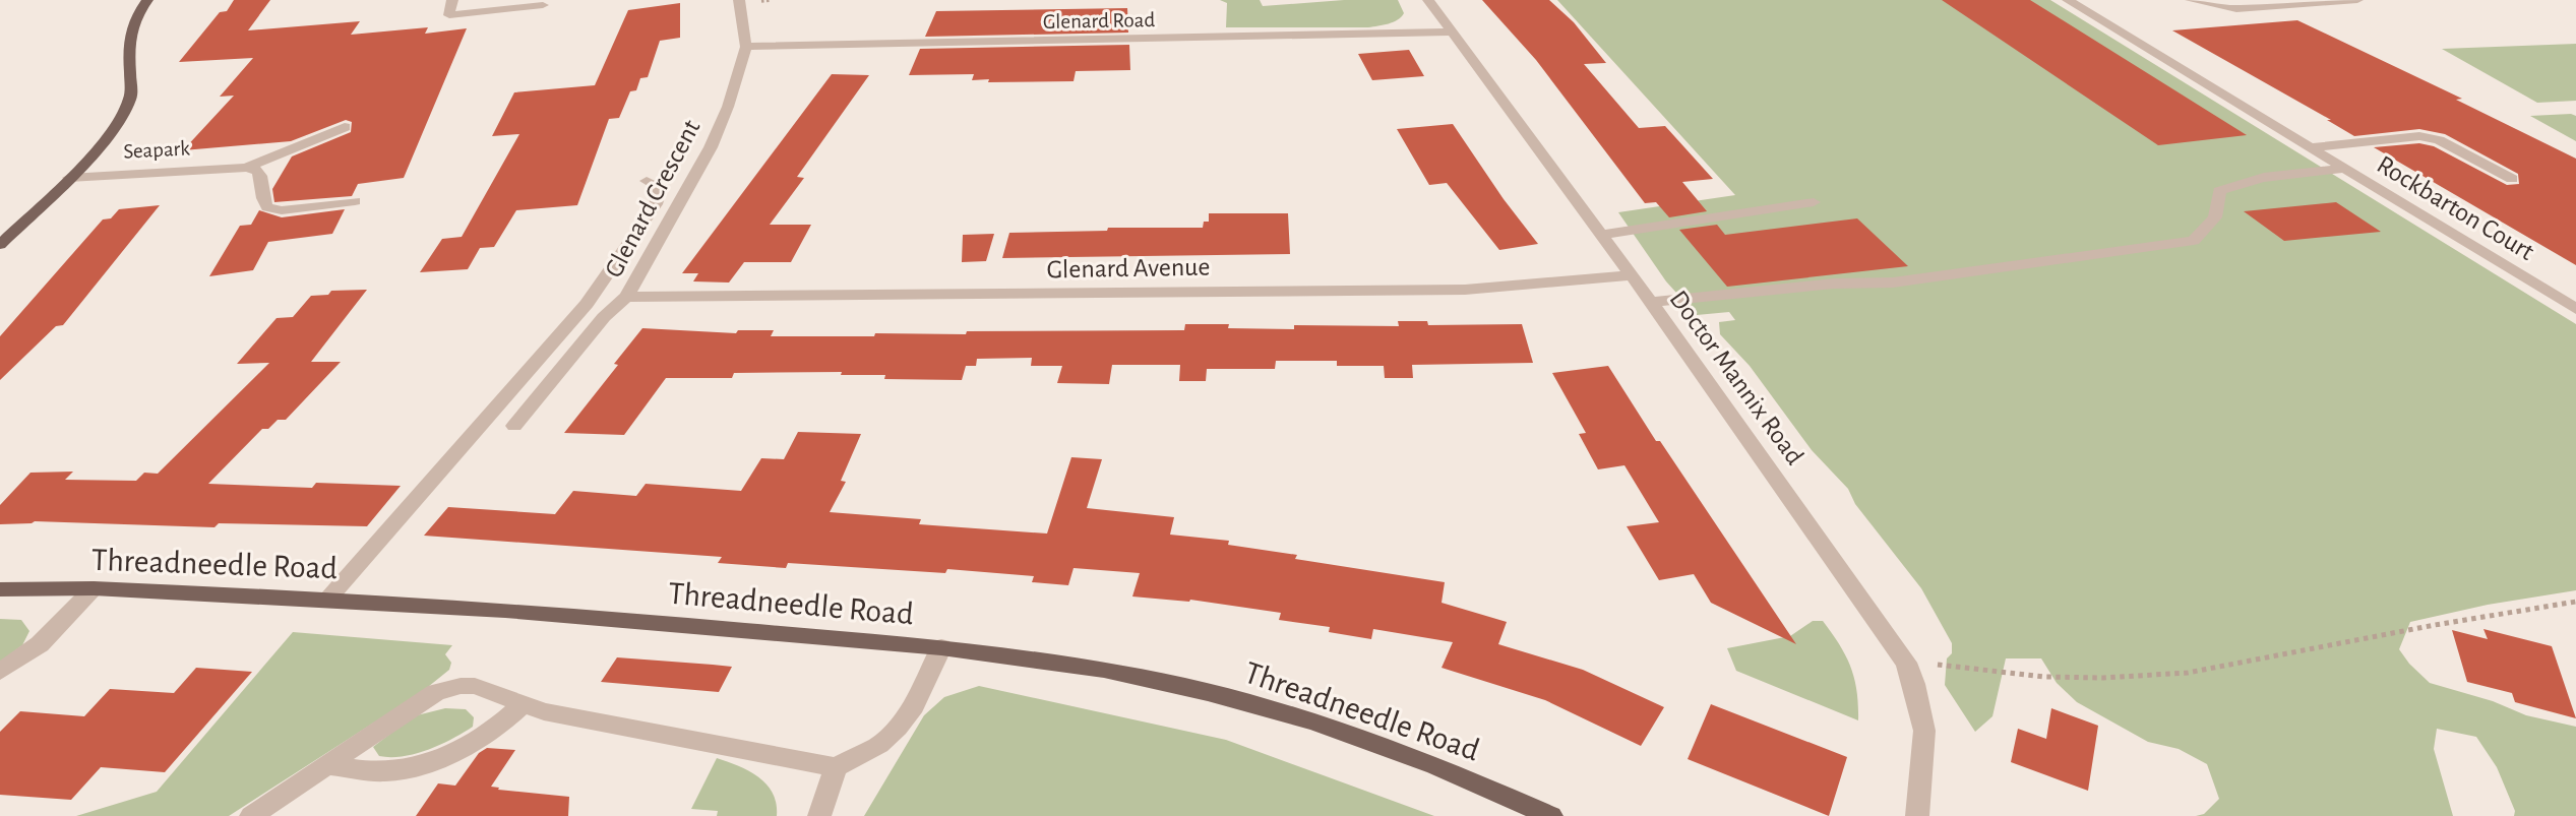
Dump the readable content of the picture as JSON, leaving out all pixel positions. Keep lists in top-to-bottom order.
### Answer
{
  "streets": {
    "main road": ["Threadneedle Road"],
    "street": [
      "Glenard Road",
      "Seapark",
      "Glenard Crescent",
      "Rockbarton Court",
      "Glenard Avenue",
      "Doctor Mannix Road"
    ]
  },
  "crossings": [
    ["Glenard Road", "Glenard Crescent"],
    ["Glenard Road", "Doctor Mannix Road"],
    ["Glenard Crescent", "Glenard Avenue"],
    ["Glenard Avenue", "Doctor Mannix Road"]
  ]
}
